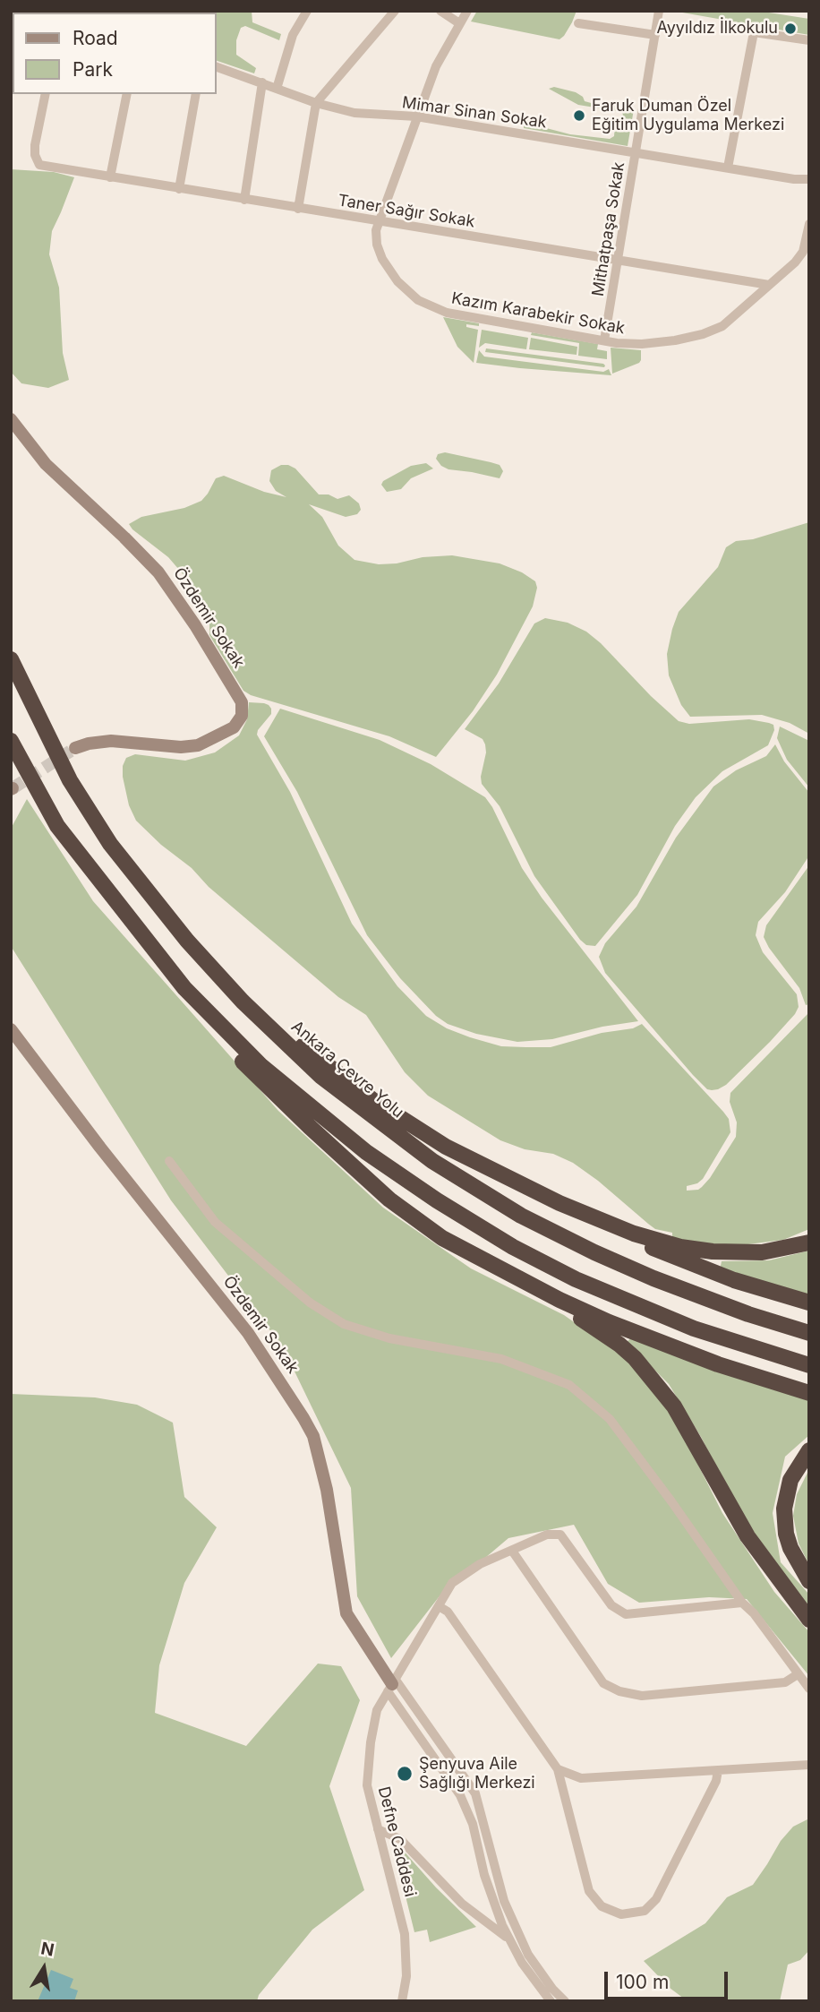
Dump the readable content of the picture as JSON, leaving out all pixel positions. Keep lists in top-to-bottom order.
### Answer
{
  "streets": {
    "highway": ["Ankara Çevre Yolu"],
    "street": [
      "Mimar Sinan Sokak",
      "Taner Sağır Sokak",
      "Mithatpaşa Sokak",
      "Kazım Karabekir Sokak",
      "Özdemir Sokak",
      "Defne Caddesi"
    ]
  },
  "crossings": [
    ["Mimar Sinan Sokak", "Mithatpaşa Sokak"],
    ["Taner Sağır Sokak", "Mithatpaşa Sokak"],
    ["Taner Sağır Sokak", "Kazım Karabekir Sokak"],
    ["Mithatpaşa Sokak", "Kazım Karabekir Sokak"],
    ["Özdemir Sokak", "Defne Caddesi"]
  ],
  "places": ["Ayyıldız İlkokulu", "Faruk Duman Özel Eğitim Uygulama Merkezi", "Şenyuva Aile Sağlığı Merkezi"],
  "legend": ["Road", "Park"],
  "scale_bar": "100 m",
  "north": "top"
}
